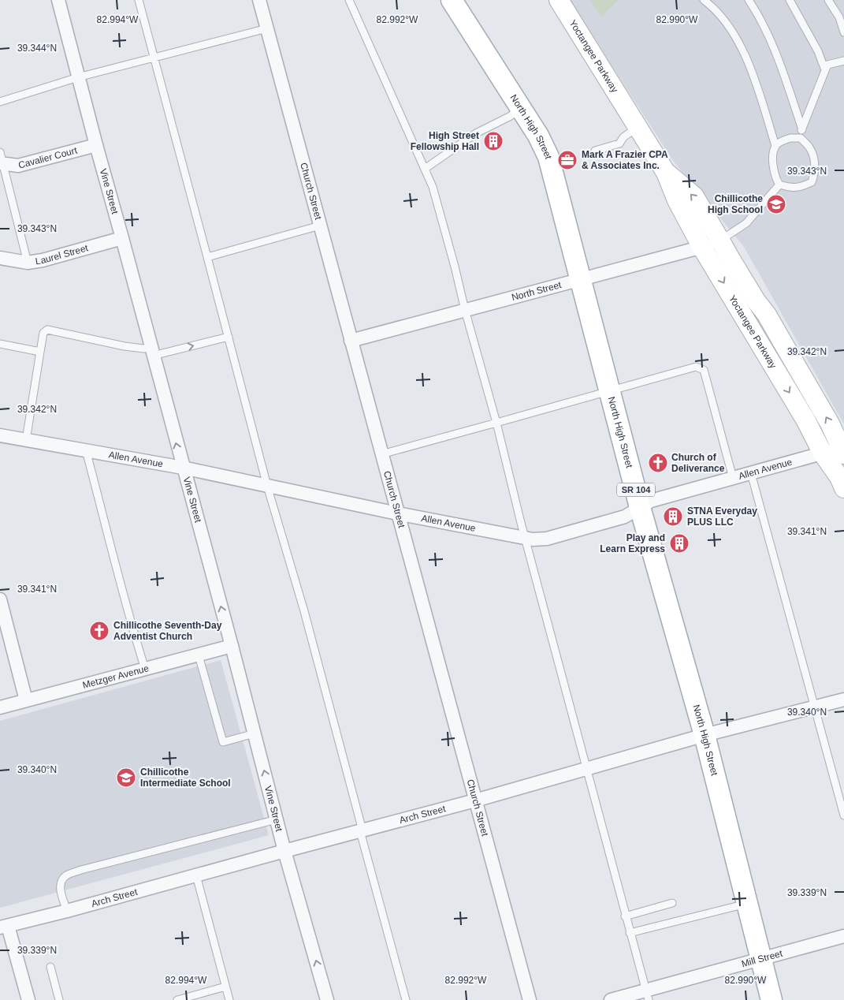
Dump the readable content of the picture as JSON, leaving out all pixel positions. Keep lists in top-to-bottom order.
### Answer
{
  "streets": {
    "main road": ["North High Street", "SR 104"],
    "street": [
      "Yoctangee Parkway",
      "Cavalier Court",
      "Vine Street",
      "Church Street",
      "Laurel Street",
      "North Street",
      "Allen Avenue",
      "Metzger Avenue",
      "Arch Street",
      "Mill Street"
    ]
  },
  "crossings": [
    ["Yoctangee Parkway", "North Street"],
    ["Yoctangee Parkway", "Allen Avenue"],
    ["North High Street", "North Street"],
    ["North High Street", "Allen Avenue"],
    ["North High Street", "Arch Street"],
    ["North High Street", "Mill Street"],
    ["Cavalier Court", "Vine Street"],
    ["Vine Street", "Laurel Street"],
    ["Vine Street", "Allen Avenue"],
    ["Vine Street", "Metzger Avenue"],
    ["Vine Street", "Arch Street"],
    ["Church Street", "North Street"],
    ["Church Street", "Allen Avenue"],
    ["Church Street", "Arch Street"]
  ],
  "one_way": ["Vine Street"],
  "places": {
    "building": ["High Street Fellowship Hall", "STNA Everyday PLUS LLC", "Play and Learn Express"],
    "office": ["Mark A Frazier CPA & Associates Inc."],
    "school or university": ["Chillicothe High School", "Chillicothe Intermediate School"],
    "church": ["Church of Deliverance", "Chillicothe Seventh-Day Adventist Church"]
  },
  "coordinates": [
    "82.994°W",
    "82.992°W",
    "82.990°W",
    "39.344°N",
    "39.343°N",
    "39.342°N",
    "39.341°N",
    "39.340°N",
    "39.339°N"
  ]
}
